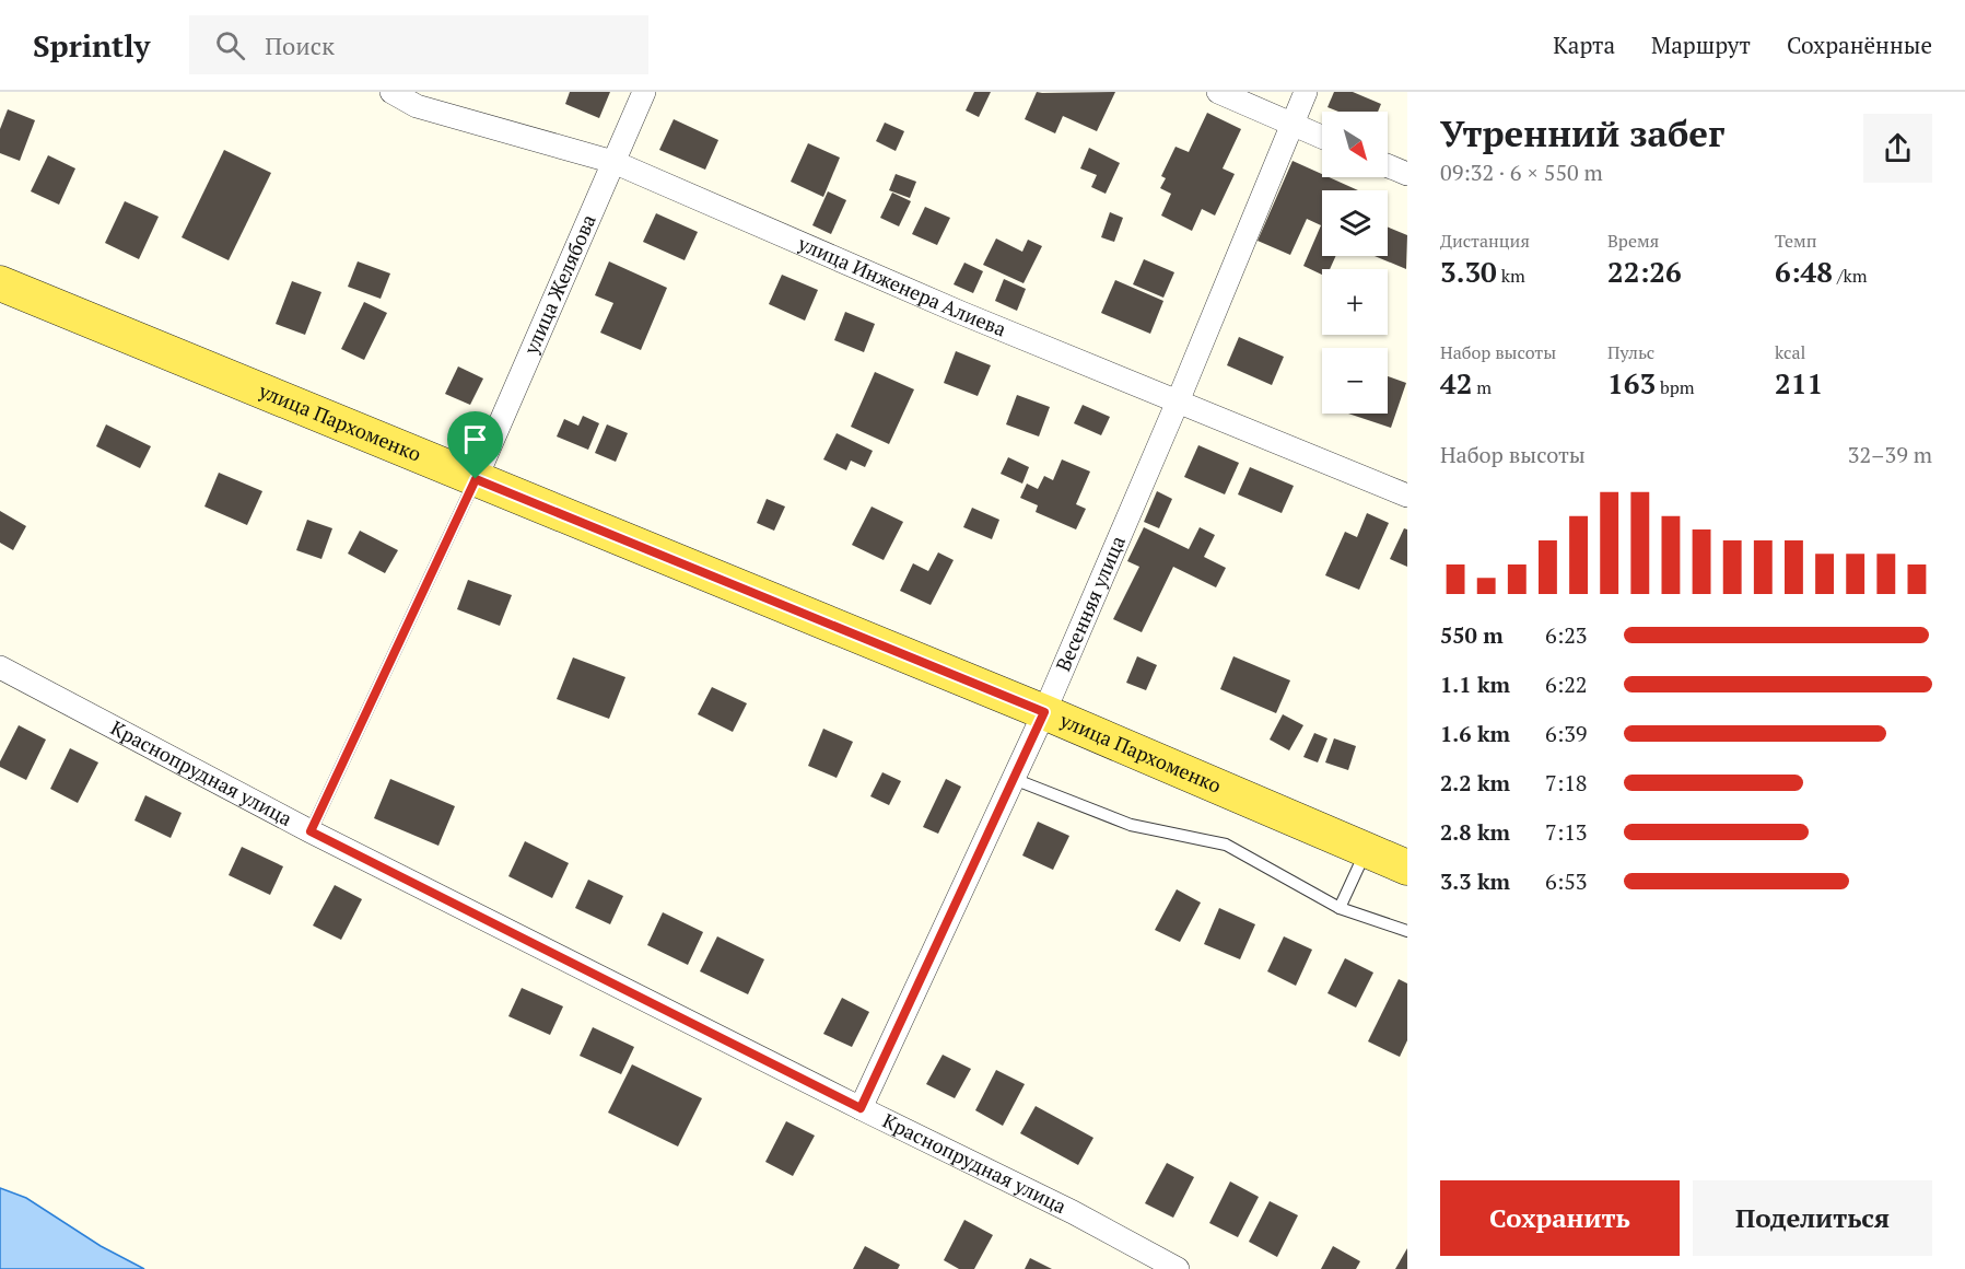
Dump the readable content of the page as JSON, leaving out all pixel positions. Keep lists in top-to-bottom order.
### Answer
{
  "streets": {
    "main road": ["улица Пархоменко"],
    "street": [
      "улица Желябова",
      "улица Инженера Алиева",
      "Весенняя улица",
      "Краснопрудная улица"
    ]
  },
  "crossings": [
    ["улица Желябова", "улица Инженера Алиева"],
    ["улица Желябова", "улица Пархоменко"],
    ["улица Инженера Алиева", "Весенняя улица"],
    ["улица Пархоменко", "Весенняя улица"],
    ["Весенняя улица", "Краснопрудная улица"]
  ],
  "north": "bottom right",
  "page": {
    "header": "Sprintly",
    "search": "Поиск",
    "nav": ["Карта", "Маршрут", "Сохранённые"],
    "heading": ["Утренний забег", "09:32 · 6 × 550 m"],
    "map_buttons": ["+", "−"],
    "stats": [
      ["Дистанция", "3.30 km"],
      ["Время", "22:26"],
      ["Темп", "6:48 /km"],
      ["Набор высоты", "42 m"],
      ["Пульс", "163 bpm"],
      ["kcal", "211"]
    ],
    "chart": ["Набор высоты", "32–39 m"],
    "list": [
      {
        "name": "550 m",
        "note": "6:23"
      },
      {
        "name": "1.1 km",
        "note": "6:22"
      },
      {
        "name": "1.6 km",
        "note": "6:39"
      },
      {
        "name": "2.2 km",
        "note": "7:18"
      },
      {
        "name": "2.8 km",
        "note": "7:13"
      },
      {
        "name": "3.3 km",
        "note": "6:53"
      }
    ],
    "buttons": ["Сохранить", "Поделиться"]
  }
}
